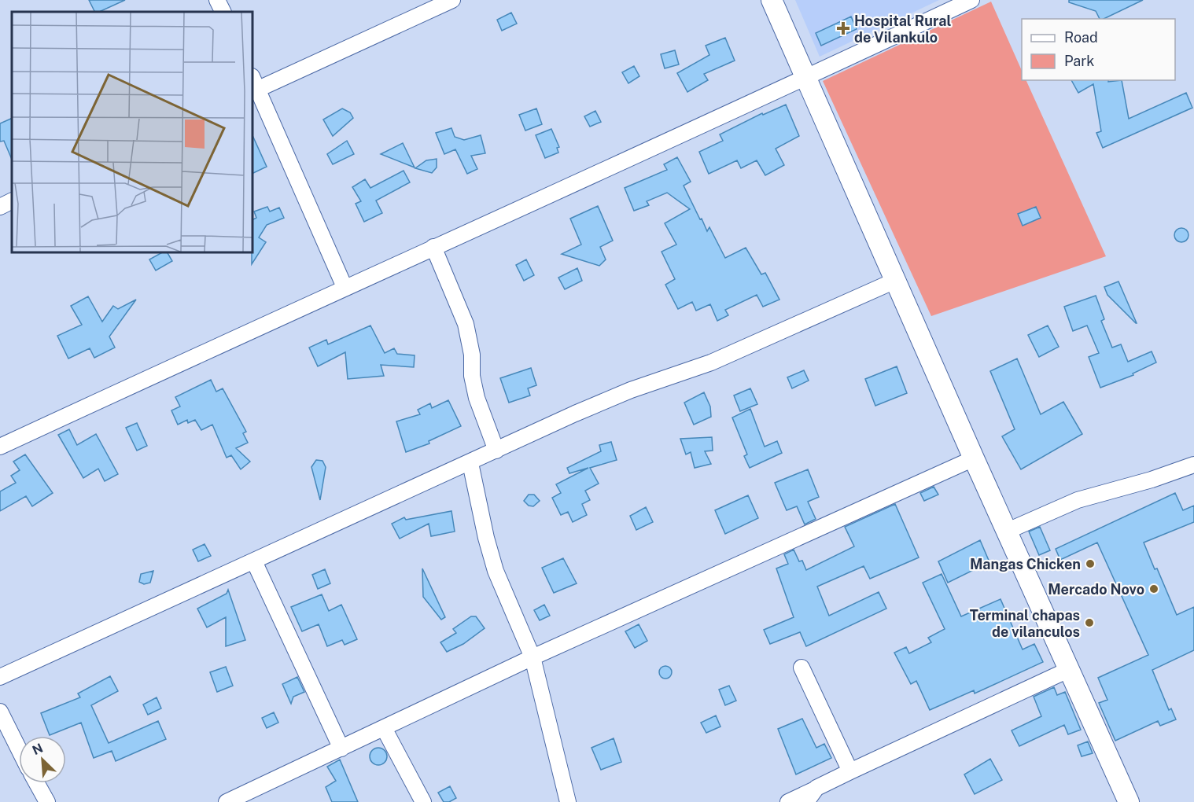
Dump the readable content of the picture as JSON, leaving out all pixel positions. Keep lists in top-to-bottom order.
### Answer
{
  "places": {
    "health": ["Hospital Rural de Vilankulo"],
    "other": ["Mangas Chicken", "Mercado Novo", "Terminal chapas de vilanculos"]
  },
  "legend": ["Road", "Park"],
  "north": "top left"
}
